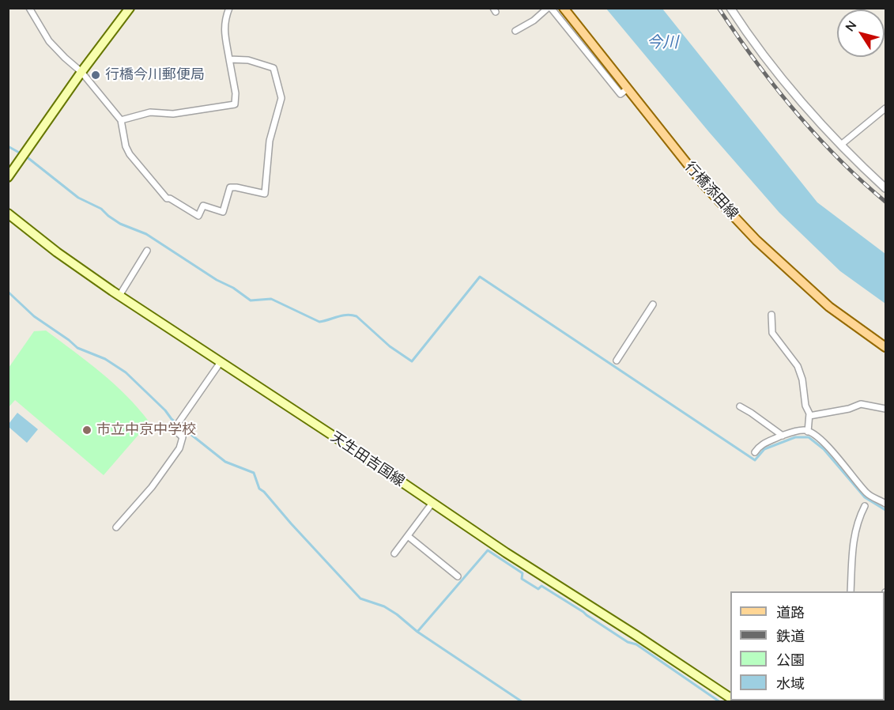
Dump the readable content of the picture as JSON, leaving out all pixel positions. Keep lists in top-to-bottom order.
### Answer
{
  "streets": {
    "main road": ["行橋添田線", "天生田吉国線"]
  },
  "water": ["今川"],
  "places": ["行橋今川郵便局", "市立中京中学校"],
  "legend": [
    "道路",
    "鉄道",
    "公園",
    "水域"
  ],
  "north": "top left"
}
